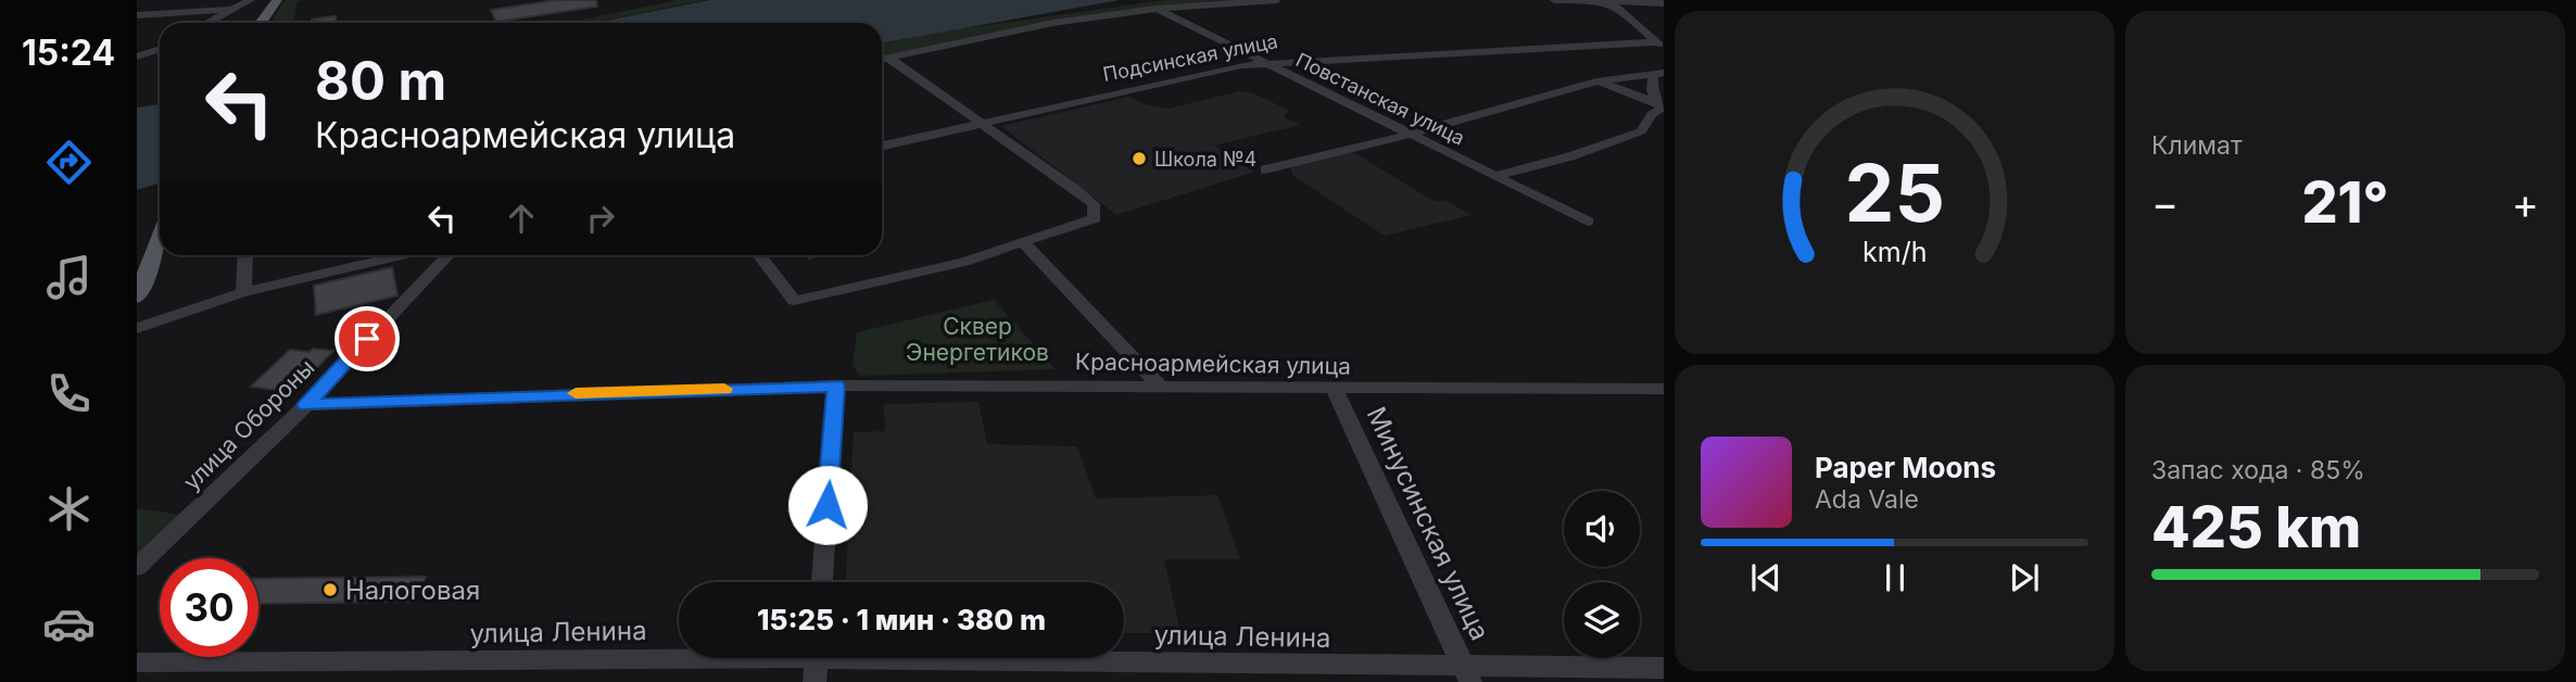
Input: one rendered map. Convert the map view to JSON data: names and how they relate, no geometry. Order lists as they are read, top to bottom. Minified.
{"streets":{"street":["Подсинская улица","Повстанская улица","Красноармейская улица","улица Обороны","Минусинская улица","улица Ленина"]},"crossings":[["Подсинская улица","Повстанская улица"],["Красноармейская улица","улица Обороны"],["Красноармейская улица","Минусинская улица"],["Минусинская улица","улица Ленина"]],"parks":["Сквер Энергетиков"],"places":["Школа №4","Налоговая"],"page":{"tabs":"15:24","tile":["Климат",["Запас хода · 85%","425 km"]],"turn":["80 m","Красноармейская улица"],"heat":["−","21°","+"],"song":["Paper Moons","Ada Vale"],"limit":"30","trip":"15:25 · 1 мин · 380 m","gauge":["25","km/h"]}}
